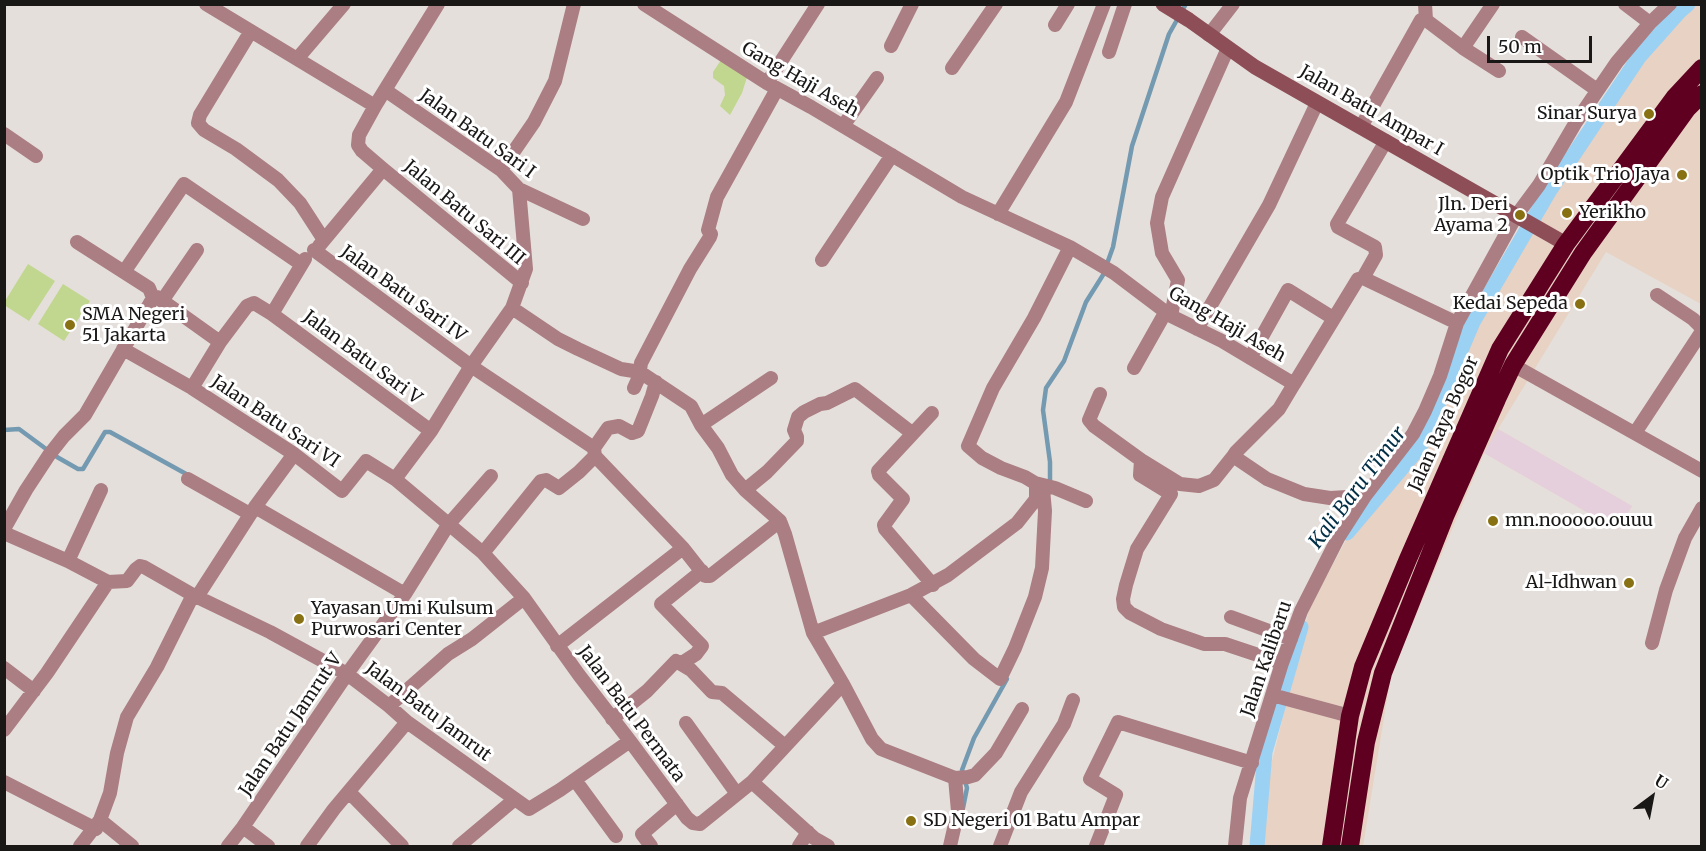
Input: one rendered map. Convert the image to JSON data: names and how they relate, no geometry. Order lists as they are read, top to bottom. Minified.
{"streets":{"highway":["Jalan Raya Bogor"],"street":["Gang Haji Aseh","Jalan Batu Ampar I","Jalan Batu Sari I","Jalan Batu Sari III","Jalan Batu Sari IV","Jalan Batu Sari V","Jalan Batu Sari VI","Jalan Kalibaru","Jalan Batu Jamrut","Jalan Batu Permata","Jalan Batu Jamrut V"]},"crossings":[["Gang Haji Aseh","Jalan Batu Ampar I"],["Jalan Batu Ampar I","Jalan Raya Bogor"],["Jalan Batu Ampar I","Jalan Kalibaru"],["Jalan Batu Sari VI","Jalan Batu Permata"],["Jalan Batu Jamrut","Jalan Batu Permata"],["Jalan Batu Jamrut","Jalan Batu Jamrut V"],["Jalan Batu Permata","Jalan Batu Jamrut V"]],"water":["Kali Baru Timur"],"places":["Sinar Surya","Optik Trio Jaya","Yerikho","Jln. Deri Ayama 2","Kedai Sepeda","SMA Negeri 51 Jakarta","mn.nooooo.ouuu","Al-Idhwan","Yayasan Umi Kulsum Purwosari Center","SD Negeri 01 Batu Ampar"],"scale_bar":"50 m","north":"top right"}
